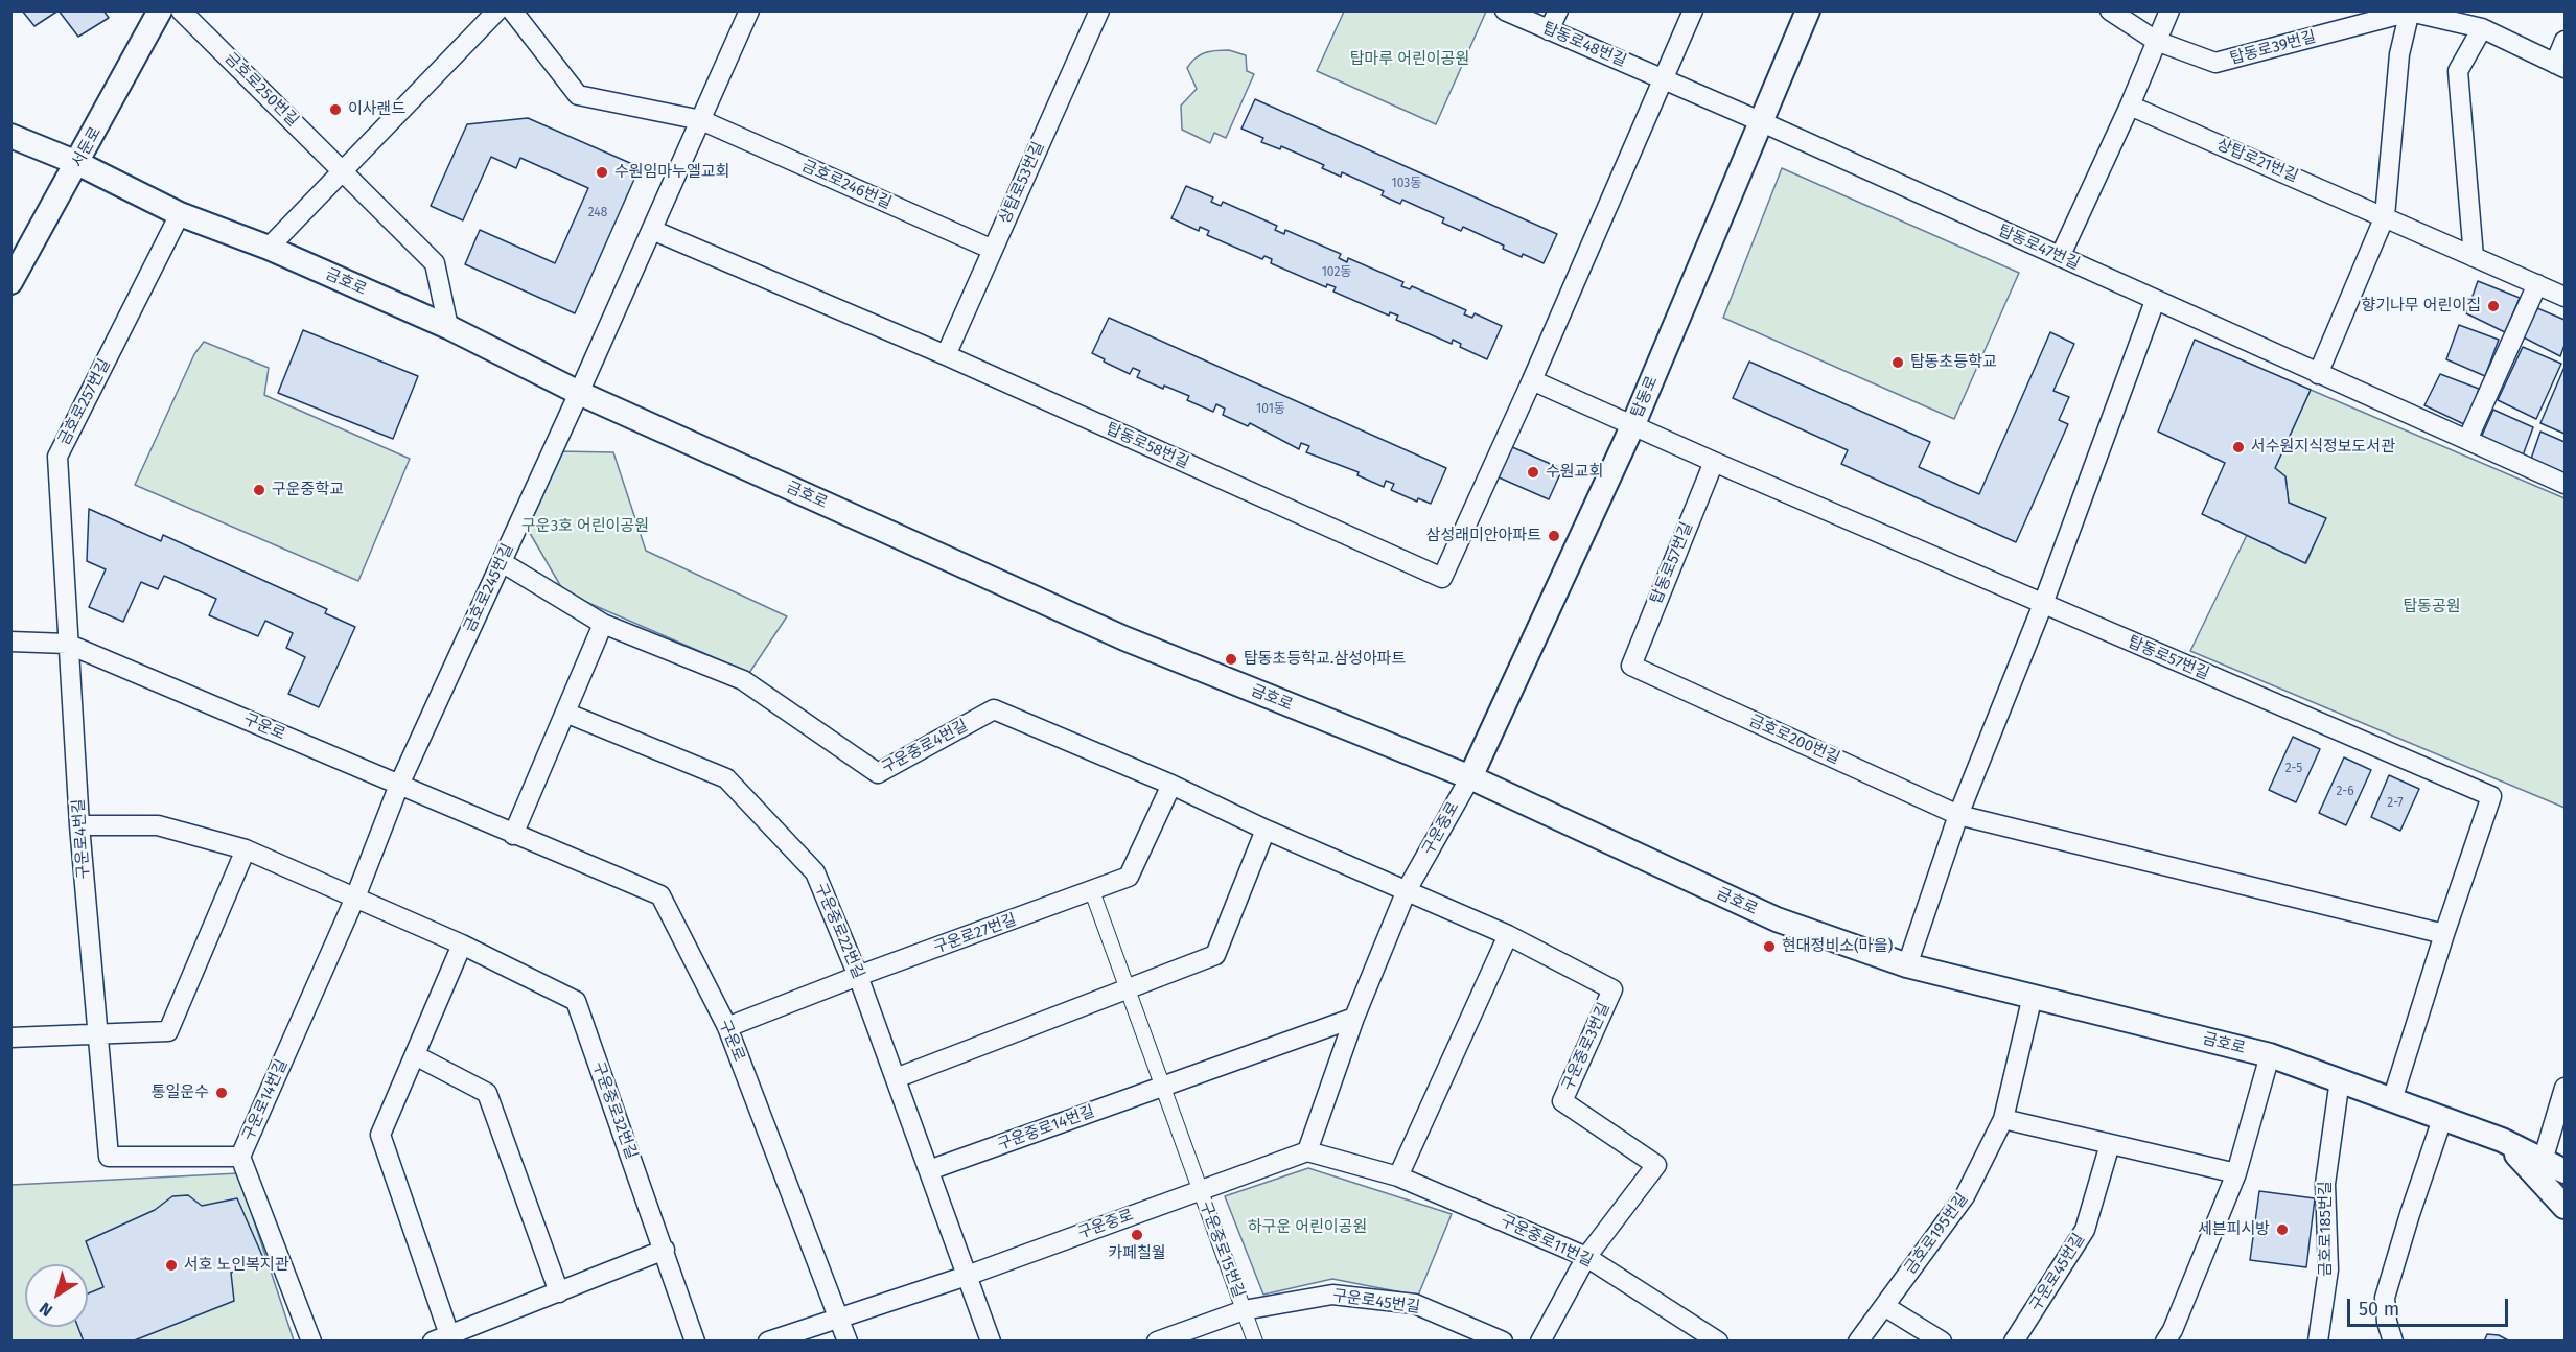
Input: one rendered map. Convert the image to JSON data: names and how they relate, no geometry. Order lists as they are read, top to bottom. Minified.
{"streets":{"street":["탑동로48번길","탑동로39번길","금호로250번길","서둔로","상탑로21번길","상탑로53번길","금호로246번길","탑동로47번길","금호로","탑동로","금호로257번길","탑동로58번길","탑동로57번길","금호로245번길","구운로","금호로200번길","구운중로4번길","구운중로","구운로4번길","구운중로22번길","구운로27번길","구운중로3번길","구운로14번길","구운중로32번길","구운중로14번길","금호로185번길","금호로195번길","구운중로11번길","구운중로15번길","구운로45번길"]},"crossings":[["탑동로48번길","탑동로47번길"],["탑동로48번길","탑동로"],["탑동로48번길","탑동로58번길"],["금호로250번길","금호로"],["서둔로","금호로"],["상탑로53번길","금호로246번길"],["상탑로53번길","탑동로58번길"],["탑동로47번길","탑동로"],["금호로","탑동로"],["금호로","금호로257번길"],["금호로","탑동로57번길"],["금호로","금호로245번길"],["금호로","구운중로"],["금호로","금호로185번길"],["금호로","금호로195번길"],["탑동로","탑동로57번길"],["탑동로","구운중로"],["금호로257번길","구운로"],["금호로257번길","구운로4번길"],["탑동로57번길","금호로200번길"],["금호로245번길","구운로"],["금호로245번길","구운중로4번길"],["금호로245번길","구운로14번길"],["구운로","구운중로"],["구운로","구운로4번길"],["구운로","구운로27번길"],["구운로","구운로14번길"],["구운중로4번길","구운중로"],["구운중로4번길","구운로27번길"],["구운중로4번길","구운중로3번길"],["구운중로","구운중로22번길"],["구운중로","구운중로3번길"],["구운중로","구운중로11번길"],["구운중로","구운중로15번길"],["구운로4번길","구운로14번길"],["구운중로22번길","구운로27번길"],["구운중로22번길","구운중로14번길"],["구운중로3번길","구운중로11번길"],["구운로14번길","구운중로32번길"],["구운중로15번길","구운로45번길"]],"parks":["탑마루 어린이공원","구운3호 어린이공원","탑동공원","하구운 어린이공원"],"places":["이사랜드","수원임마누엘교회","향기나무 어린이집","탑동초등학교","서수원지식정보도서관","수원교회","구운중학교","삼성래미안아파트","탑동초등학교.삼성아파트","현대정비소(마을)","통일운수","세븐피시방","카페칠월","서호 노인복지관"],"house_numbers":["103동","248","102동","101동","2-5","2-6","2-7"],"scale_bar":"50 m","north":"bottom left"}
